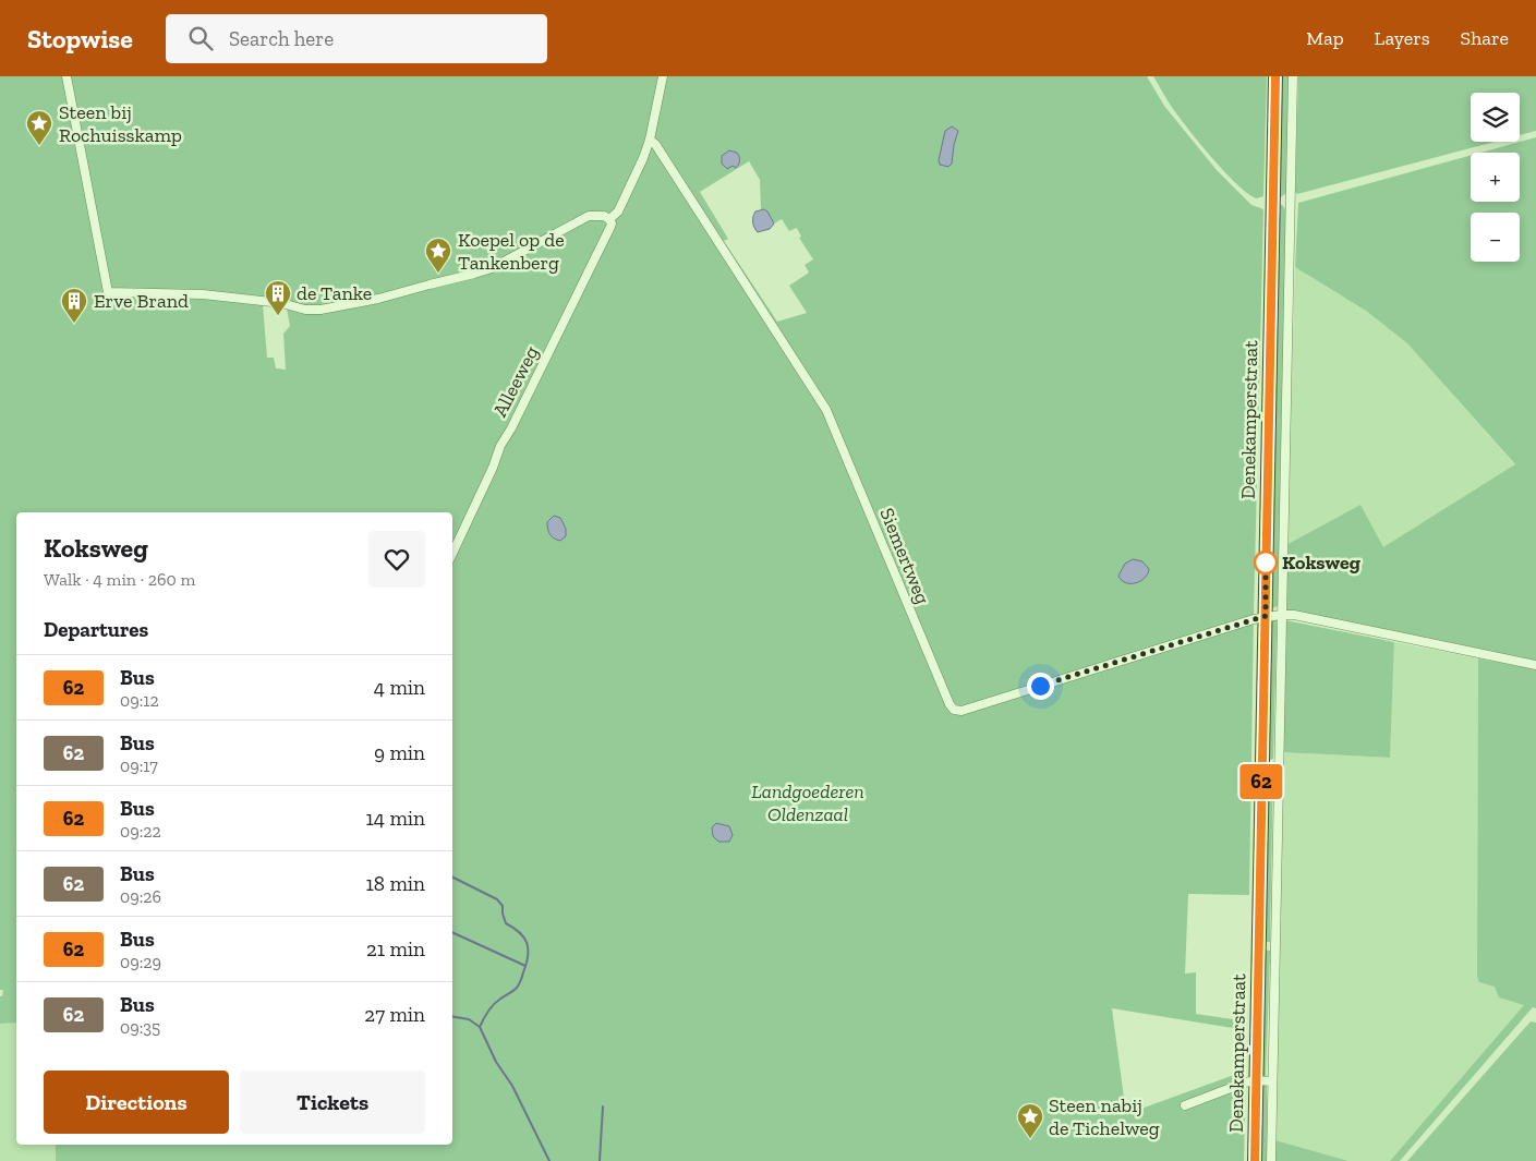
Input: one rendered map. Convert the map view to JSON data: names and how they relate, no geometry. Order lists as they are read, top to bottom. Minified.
{"streets":{"main road":["Denekamperstraat"],"street":["Alleeweg","Siemertweg"]},"crossings":[["Denekamperstraat","Siemertweg"]],"parks":["Landgoederen Oldenzaal"],"places":{"place":["Steen bij Rochuisskamp","Koepel op de Tankenberg","Steen nabij de Tichelweg"],"building":["de Tanke","Erve Brand"],"other":["Koksweg"]},"lines":["bus line 62"],"page":{"header":"Stopwise","search":"Search here","nav":["Map","Layers","Share"],"on_map":"62","map_buttons":["+","−"],"heading":[["Koksweg","Walk · 4 min · 260 m"],"Departures"],"list":[{"mark":"62","name":"Bus","note":"09:12","value":"4 min"},{"mark":"62","name":"Bus","note":"09:17","value":"9 min"},{"mark":"62","name":"Bus","note":"09:22","value":"14 min"},{"mark":"62","name":"Bus","note":"09:26","value":"18 min"},{"mark":"62","name":"Bus","note":"09:29","value":"21 min"},{"mark":"62","name":"Bus","note":"09:35","value":"27 min"}],"buttons":["Directions","Tickets"]}}
